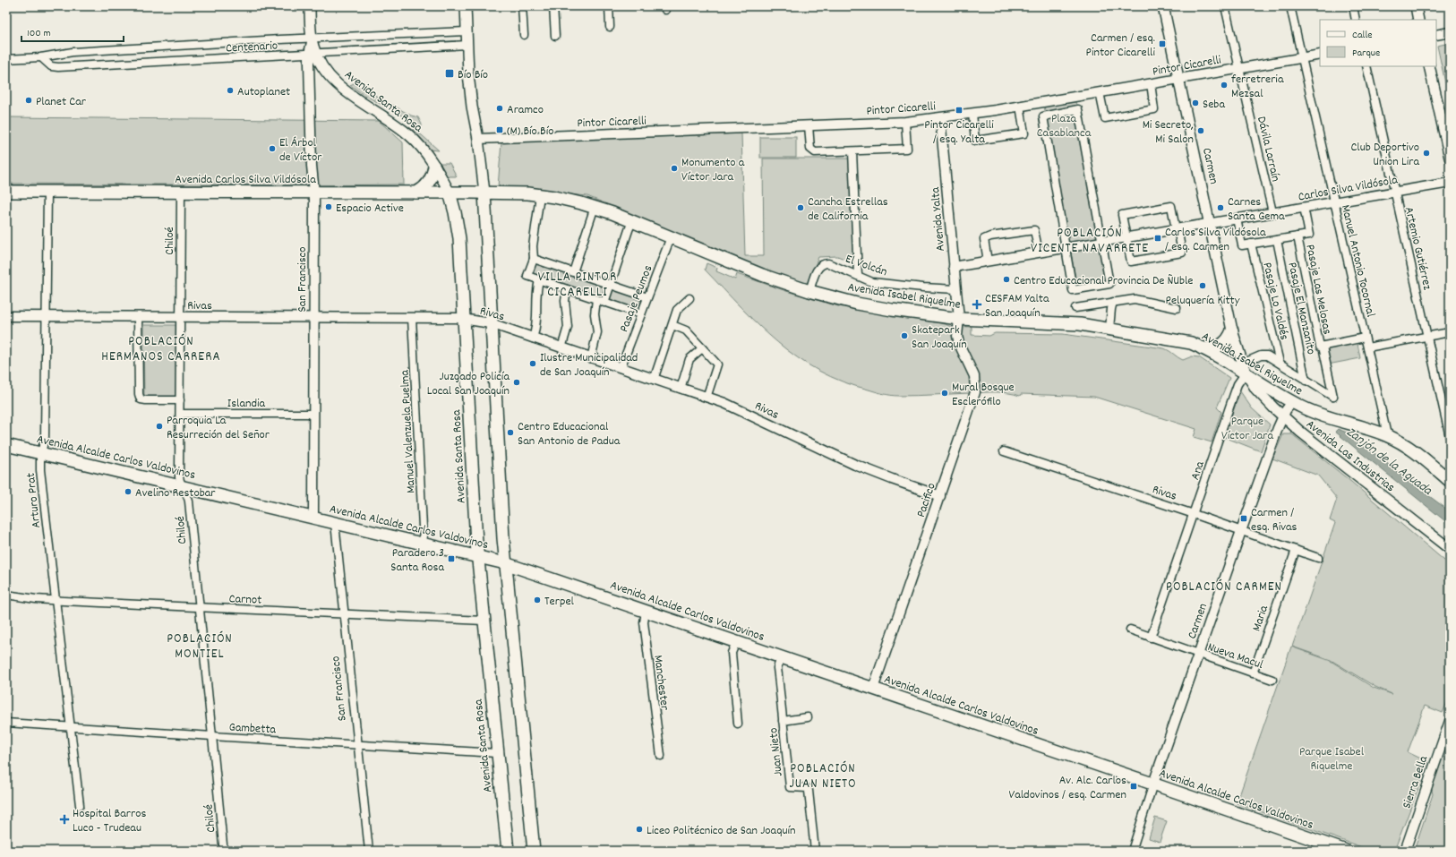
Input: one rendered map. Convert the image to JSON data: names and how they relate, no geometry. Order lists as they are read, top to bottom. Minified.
{"streets":{"main road":["Avenida Santa Rosa","Carmen","Avenida Carlos Silva Vildósola","San Francisco","Avenida Isabel Riquelme","Avenida Las Industrias","Avenida Alcalde Carlos Valdovinos"],"street":["Centenario","Pintor Cicarelli","Dávila Larraín","Carlos Silva Vildósola","Avenida Yalta","Chiloé","Artemio Gutiérrez","Manuel Antonio Tocornal","El Volcán","Pasaje Las Melosas","Pasaje Peumos","Pasaje Lo Valdés","Rivas","Pasaje El Manzanito","Islandia","Manuel Valenzuela Puelma","Ana","Pacifico","Arturo Prat","Carnot","Maria","Nueva Macul","Manchester","Gambetta","Juan Nieto","Sierra Bella"]},"crossings":[["Centenario","Avenida Santa Rosa"],["Centenario","San Francisco"],["Pintor Cicarelli","Dávila Larraín"],["Pintor Cicarelli","Carmen"],["Pintor Cicarelli","Avenida Yalta"],["Pintor Cicarelli","Manuel Antonio Tocornal"],["Avenida Santa Rosa","Avenida Carlos Silva Vildósola"],["Avenida Santa Rosa","San Francisco"],["Avenida Santa Rosa","Rivas"],["Avenida Santa Rosa","Avenida Alcalde Carlos Valdovinos"],["Avenida Santa Rosa","Carnot"],["Avenida Santa Rosa","Gambetta"],["Dávila Larraín","Carlos Silva Vildósola"],["Carmen","Carlos Silva Vildósola"],["Carmen","Avenida Isabel Riquelme"],["Carmen","Rivas"],["Carmen","Avenida Las Industrias"],["Carmen","Avenida Alcalde Carlos Valdovinos"],["Carmen","Ana"],["Carmen","Nueva Macul"],["Avenida Carlos Silva Vildósola","Chiloé"],["Avenida Carlos Silva Vildósola","San Francisco"],["Avenida Carlos Silva Vildósola","Avenida Isabel Riquelme"],["Avenida Carlos Silva Vildósola","Arturo Prat"],["Carlos Silva Vildósola","Avenida Yalta"],["Carlos Silva Vildósola","Artemio Gutiérrez"],["Carlos Silva Vildósola","Manuel Antonio Tocornal"],["Avenida Yalta","El Volcán"],["Avenida Yalta","Avenida Isabel Riquelme"],["Avenida Yalta","Pacifico"],["Chiloé","Rivas"],["Chiloé","Islandia"],["Chiloé","Avenida Alcalde Carlos Valdovinos"],["Chiloé","Carnot"],["Chiloé","Gambetta"],["Manuel Antonio Tocornal","Avenida Isabel Riquelme"],["El Volcán","Avenida Isabel Riquelme"],["San Francisco","Rivas"],["San Francisco","Islandia"],["San Francisco","Avenida Alcalde Carlos Valdovinos"],["San Francisco","Carnot"],["San Francisco","Gambetta"],["Pasaje Las Melosas","Pasaje El Manzanito"],["Avenida Isabel Riquelme","Pasaje Peumos"],["Avenida Isabel Riquelme","Avenida Las Industrias"],["Avenida Isabel Riquelme","Ana"],["Avenida Isabel Riquelme","Pacifico"],["Pasaje Peumos","Rivas"],["Rivas","Manuel Valenzuela Puelma"],["Rivas","Ana"],["Rivas","Pacifico"],["Rivas","Arturo Prat"],["Rivas","Maria"],["Manuel Valenzuela Puelma","Avenida Alcalde Carlos Valdovinos"],["Avenida Las Industrias","Ana"],["Avenida Alcalde Carlos Valdovinos","Pacifico"],["Avenida Alcalde Carlos Valdovinos","Arturo Prat"],["Avenida Alcalde Carlos Valdovinos","Manchester"],["Avenida Alcalde Carlos Valdovinos","Juan Nieto"],["Ana","Nueva Macul"],["Arturo Prat","Carnot"],["Arturo Prat","Gambetta"],["Maria","Nueva Macul"]],"districts":["POBLACIÓN VICENTE NAVARRETE","VILLA PINTOR CICARELLI","POBLACIÓN HERMANOS CARRERA","POBLACIÓN CARMEN","POBLACIÓN MONTIEL","POBLACIÓN JUAN NIETO"],"water":["Zanjón de la Aguada"],"parks":["Plaza Casablanca","Parque Víctor Jara","Parque Isabel Riquelme"],"places":{"transit":["Carmen / esq. Pintor Cicarelli","Bío Bío","Pintor Cicarelli / esq. Yalta","(M) Bío Bío","Carlos Silva Vildósola / esq. Carmen","Carmen / esq. Rivas","Paradero 3 Santa Rosa","Av. Alc. Carlos Valdovinos / esq. Carmen"],"other":["ferretreria Mezsal","Autoplanet","Planet Car","Seba","Aramco","Mi Secreto, Mi Salon","El Árbol de Víctor","Club Deportivo Union Lira","Monumento a Víctor Jara","Espacio Active","Cancha Estrellas de California","Carnes Santa Gema","Centro Educacional Provincia De ÑUble","Peluquería Kitty","Skatepark San Joaquín","Ilustre Municipalidad de San Joaquín","Juzgado Policía Local San Joaquín","Mural Bosque Esclerófilo","Parroquia La Resurreción del Señor","Centro Educacional San Antonio de Padua","Avelino Restobar","Terpel","Liceo Politécnico de San Joaquín"],"health":["CESFAM Yalta San Joaquín","Hospital Barros Luco - Trudeau"]},"legend":["Calle","Parque"],"scale_bar":"100 m"}
